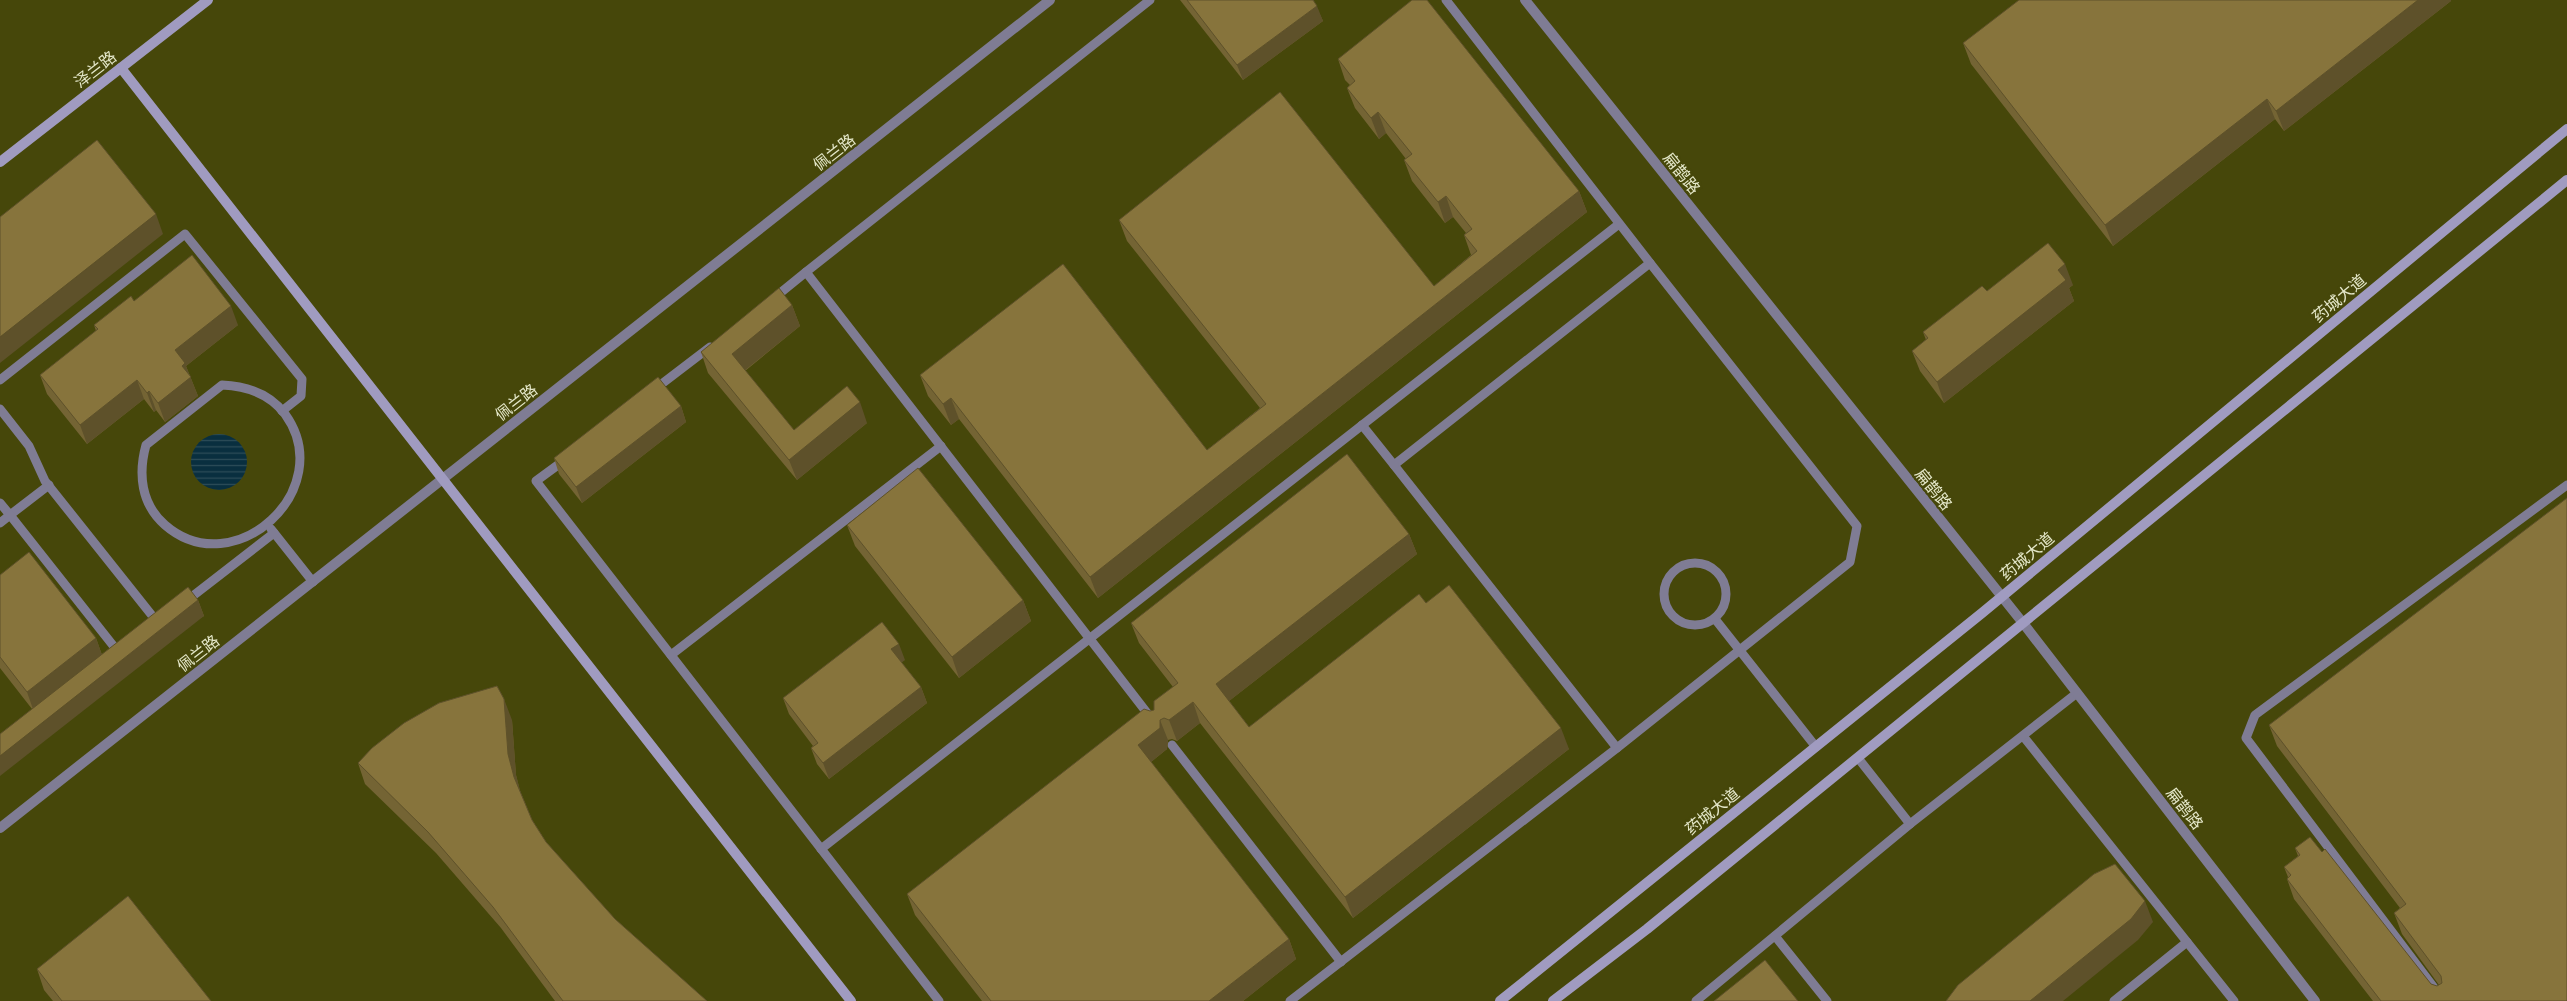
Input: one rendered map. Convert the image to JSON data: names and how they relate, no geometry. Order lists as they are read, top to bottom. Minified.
{"streets":{"main road":["泽兰路","药城大道"],"street":["佩兰路","扁鹊路"]},"crossings":[["扁鹊路","药城大道"]]}
